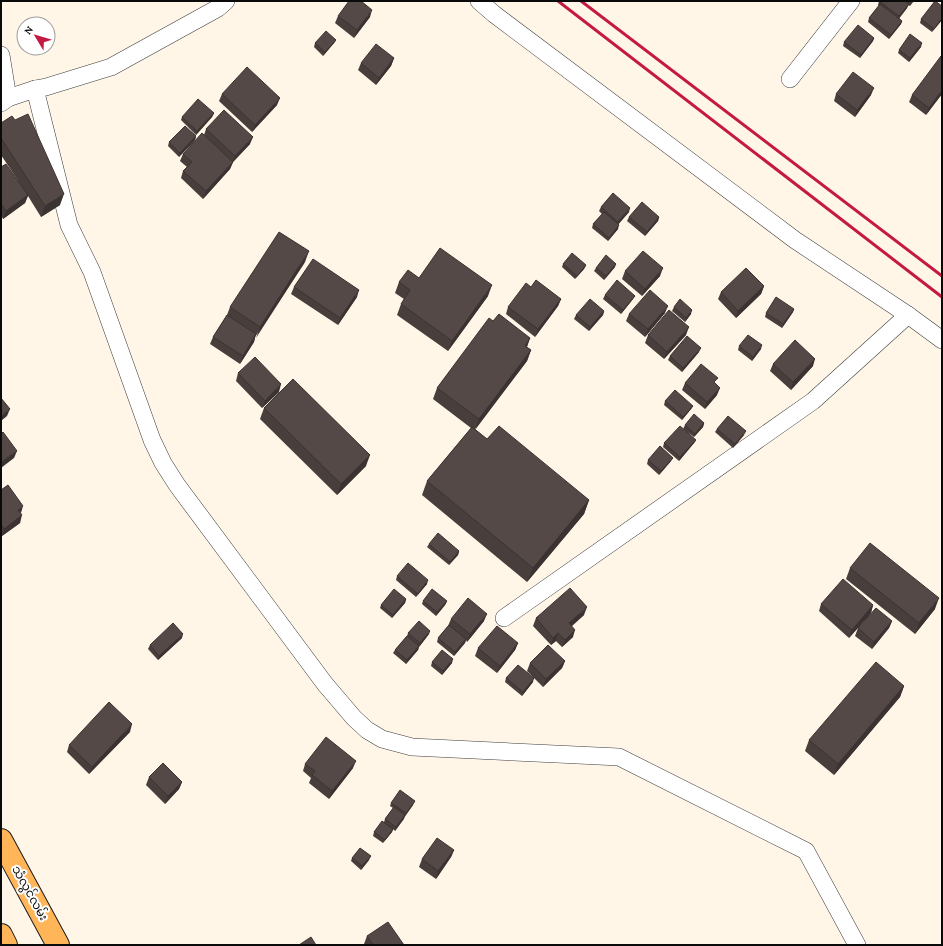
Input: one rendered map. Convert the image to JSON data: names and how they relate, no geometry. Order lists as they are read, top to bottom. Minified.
{"streets":{"main road":["သံလွင်လမ်း"]},"north":"top left"}
